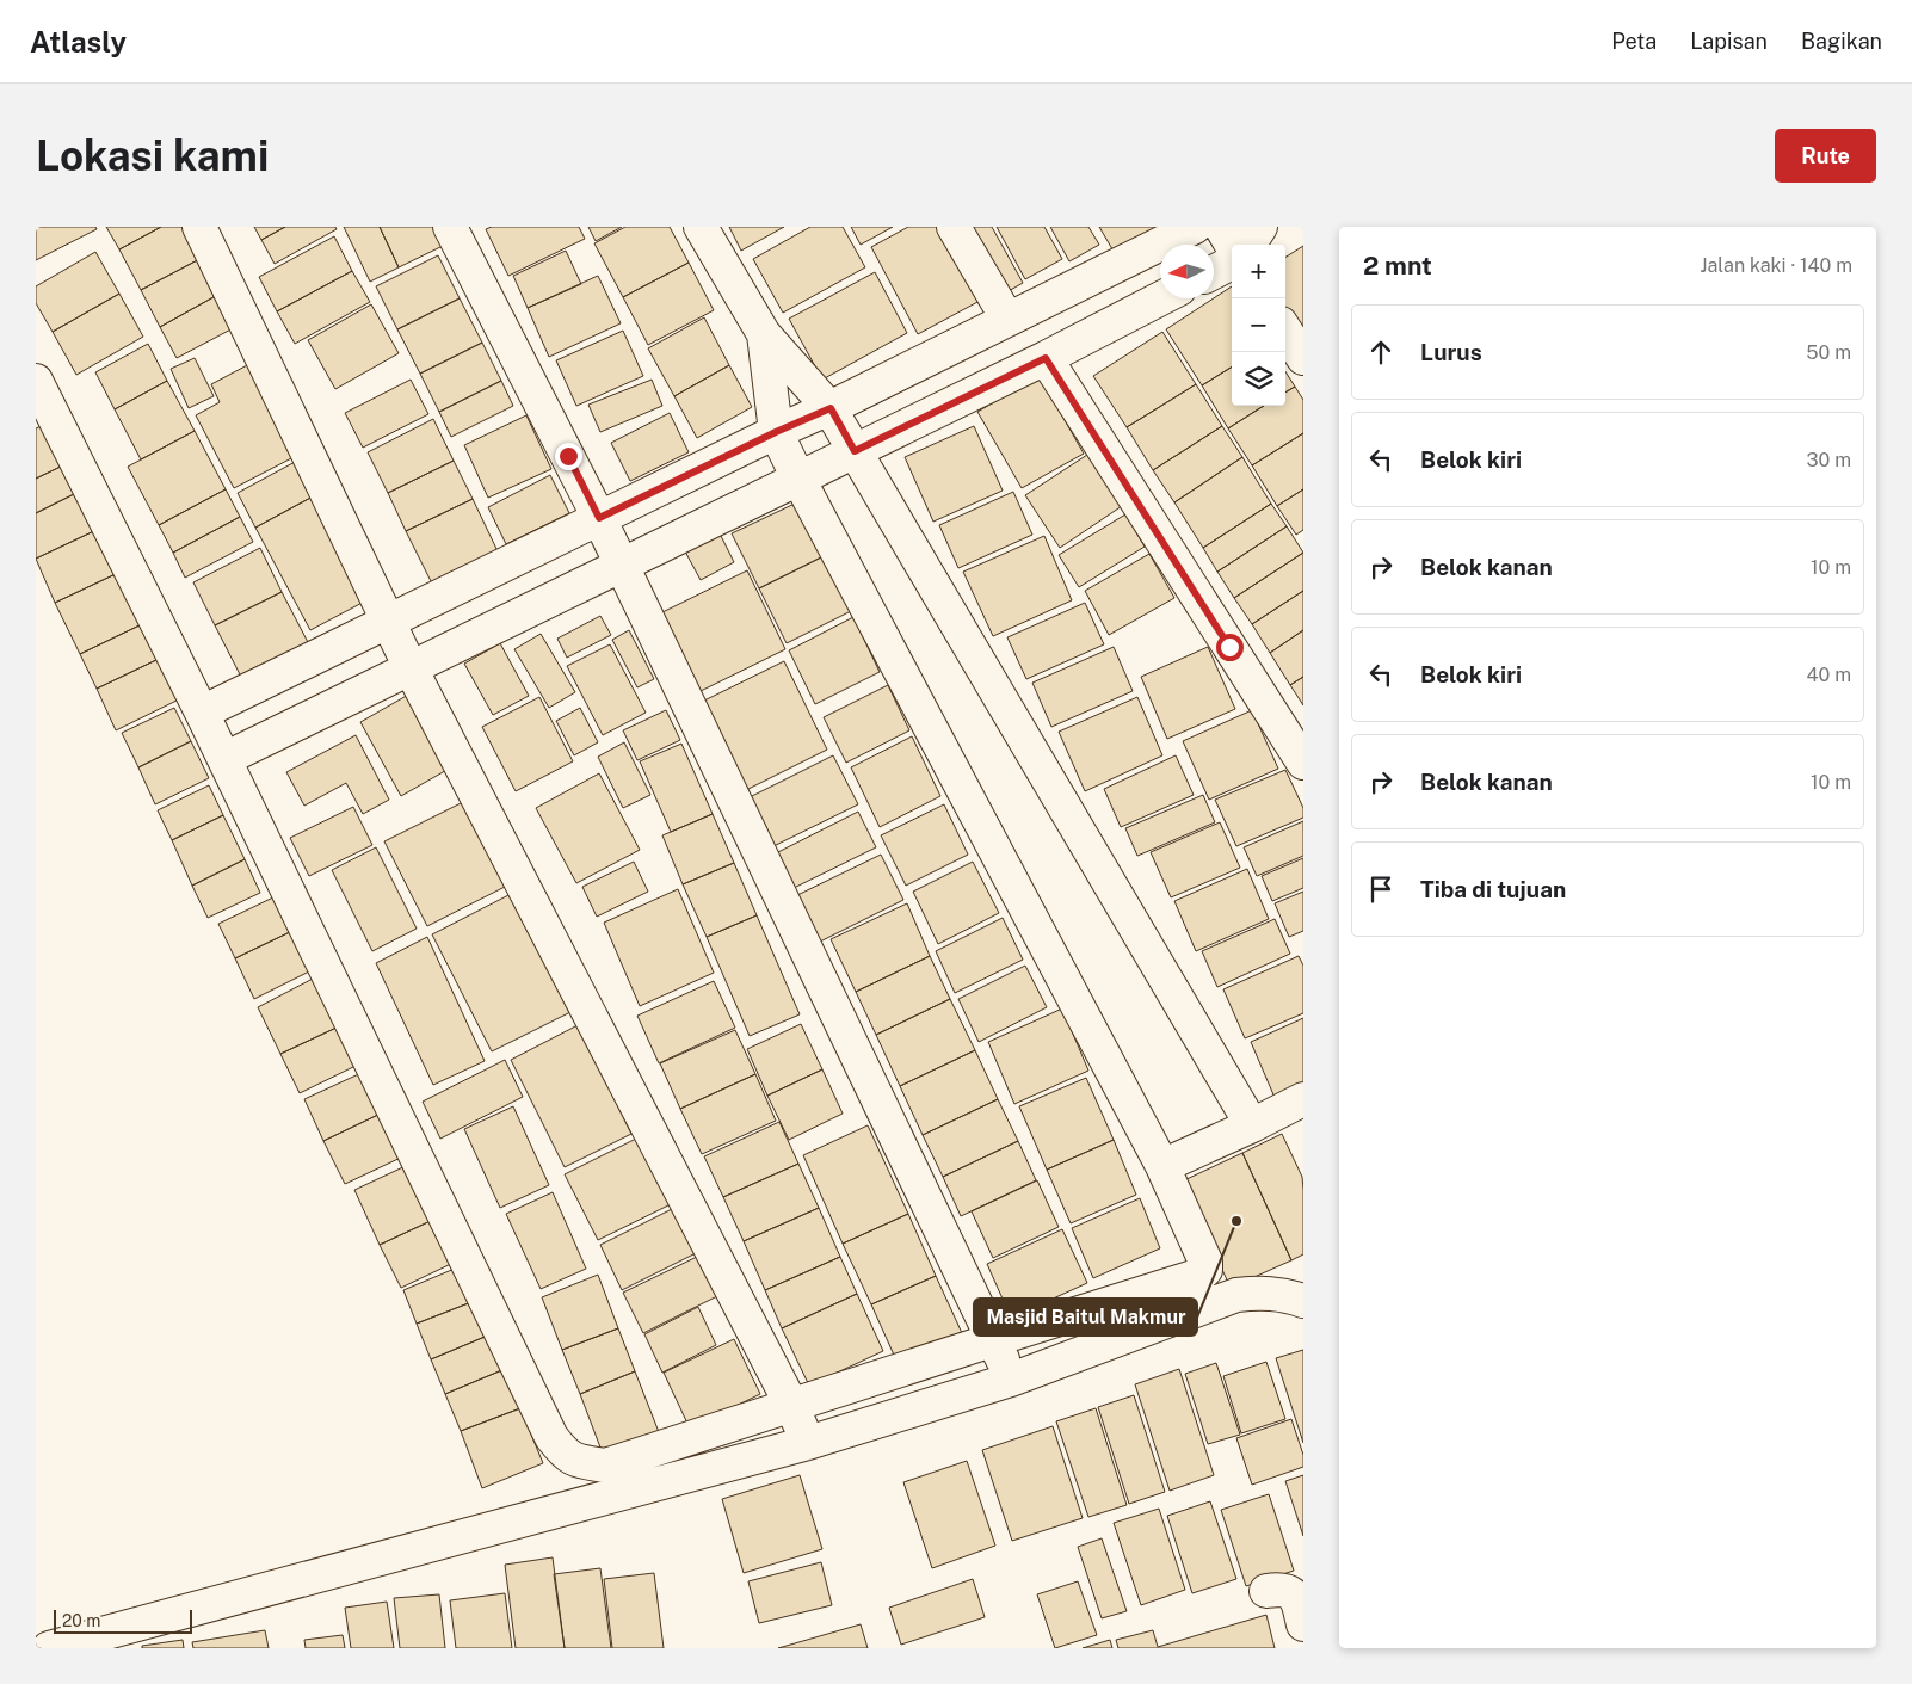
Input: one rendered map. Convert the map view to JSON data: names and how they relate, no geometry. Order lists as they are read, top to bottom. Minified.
{"places":["Masjid Baitul Makmur"],"scale_bar":"20 m","north":"left","page":{"header":"Atlasly","nav":["Peta","Lapisan","Bagikan"],"buttons":"Rute","title":"Lokasi kami","heading":["2 mnt","Jalan kaki · 140 m"],"map_buttons":["+","−"],"list":[["Lurus","50 m"],["Belok kiri","30 m"],["Belok kanan","10 m"],["Belok kiri","40 m"],["Belok kanan","10 m"],"Tiba di tujuan"],"scale":"20 m"}}
